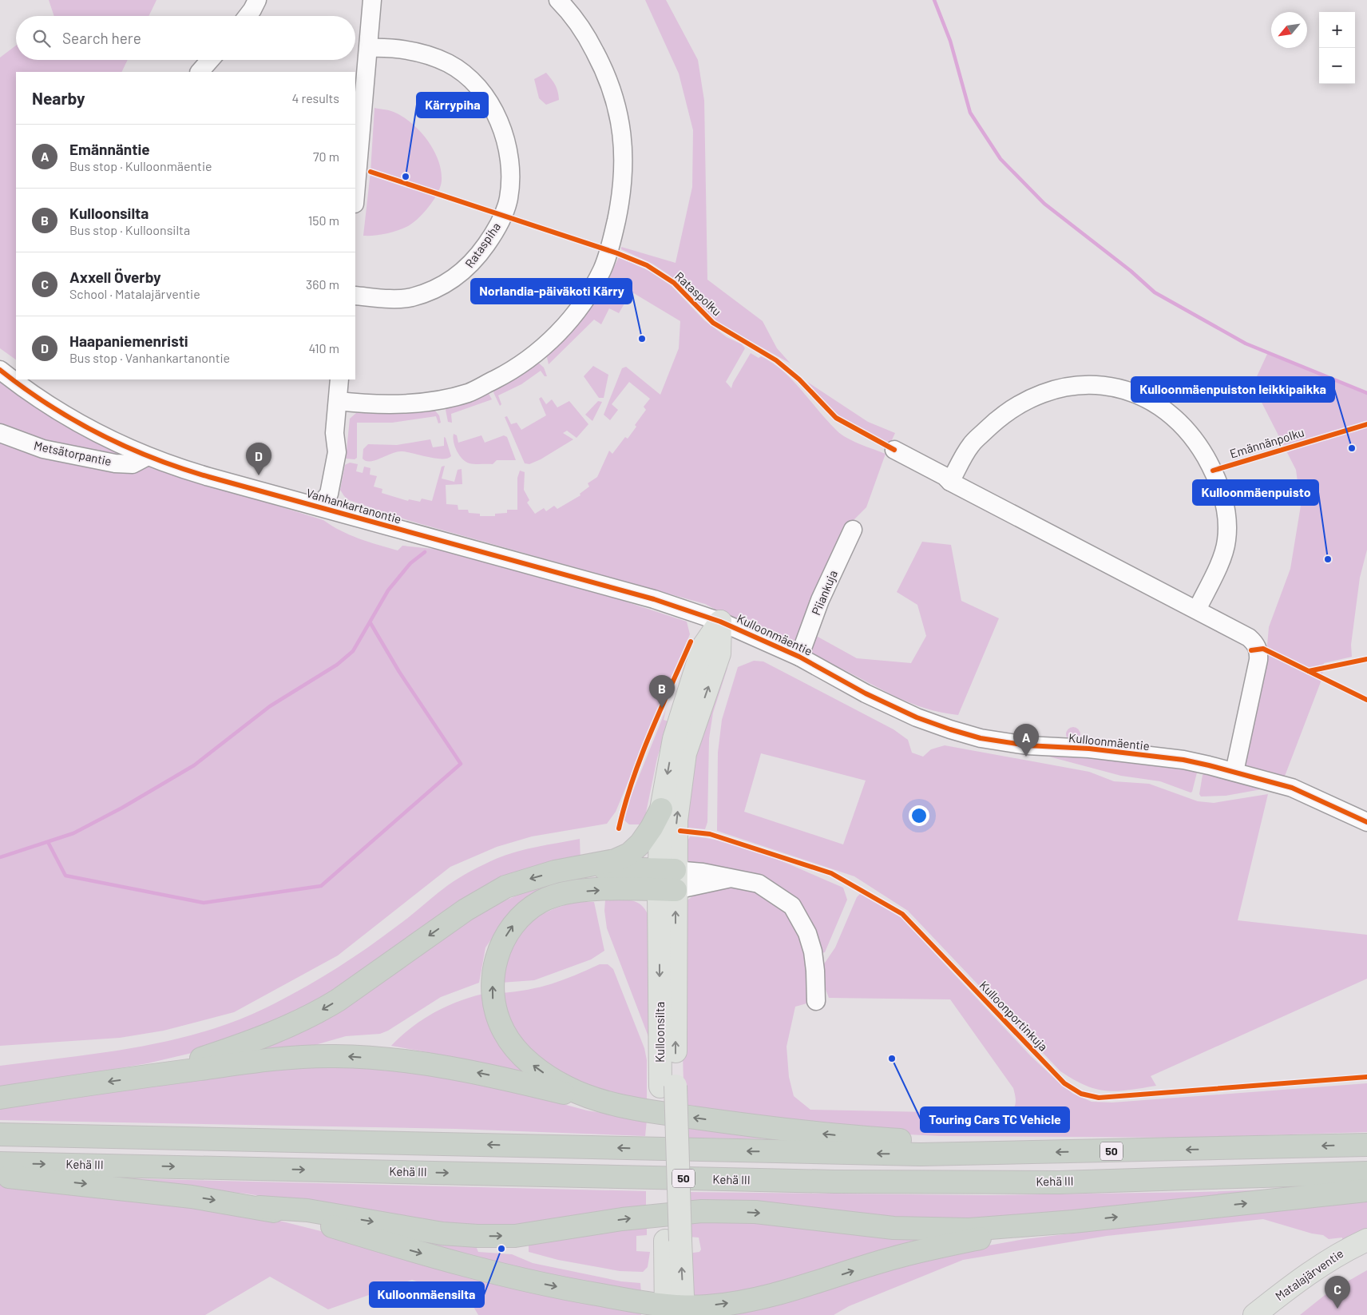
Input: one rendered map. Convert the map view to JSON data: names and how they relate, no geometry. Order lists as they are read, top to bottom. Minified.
{"streets":{"highway":["50","Kehä III"],"main road":["Kulloonsilta","Matalajärventie"],"street":["Rataspiha","Metsätorpantie","Vanhankartanontie","Piiankuja","Kulloonmäentie"],"cycle path":["Rataspolku","Emännänpolku","Kulloonportinkuja"]},"crossings":[["Metsätorpantie","Vanhankartanontie"],["Vanhankartanontie","Kulloonmäentie"],["Vanhankartanontie","Kulloonsilta"],["Piiankuja","Kulloonmäentie"],["Kulloonmäentie","Kulloonsilta"]],"places":["Kärrypiha","Norlandia-päiväkoti Kärry","Kulloonmäenpuiston leikkipaikka","Kulloonmäenpuisto","Touring Cars TC Vehicle","Kulloonmäensilta"],"north":"bottom left","page":{"map_buttons":["+","−"],"search":"Search here","heading":["Nearby","4 results"],"list":[{"mark":"A","name":"Emännäntie","note":"Bus stop · Kulloonmäentie","value":"70 m"},{"mark":"B","name":"Kulloonsilta","note":"Bus stop · Kulloonsilta","value":"150 m"},{"mark":"C","name":"Axxell Överby","note":"School · Matalajärventie","value":"360 m"},{"mark":"D","name":"Haapaniemenristi","note":"Bus stop · Vanhankartanontie","value":"410 m"}],"pins":["D","B","A","C"]}}
